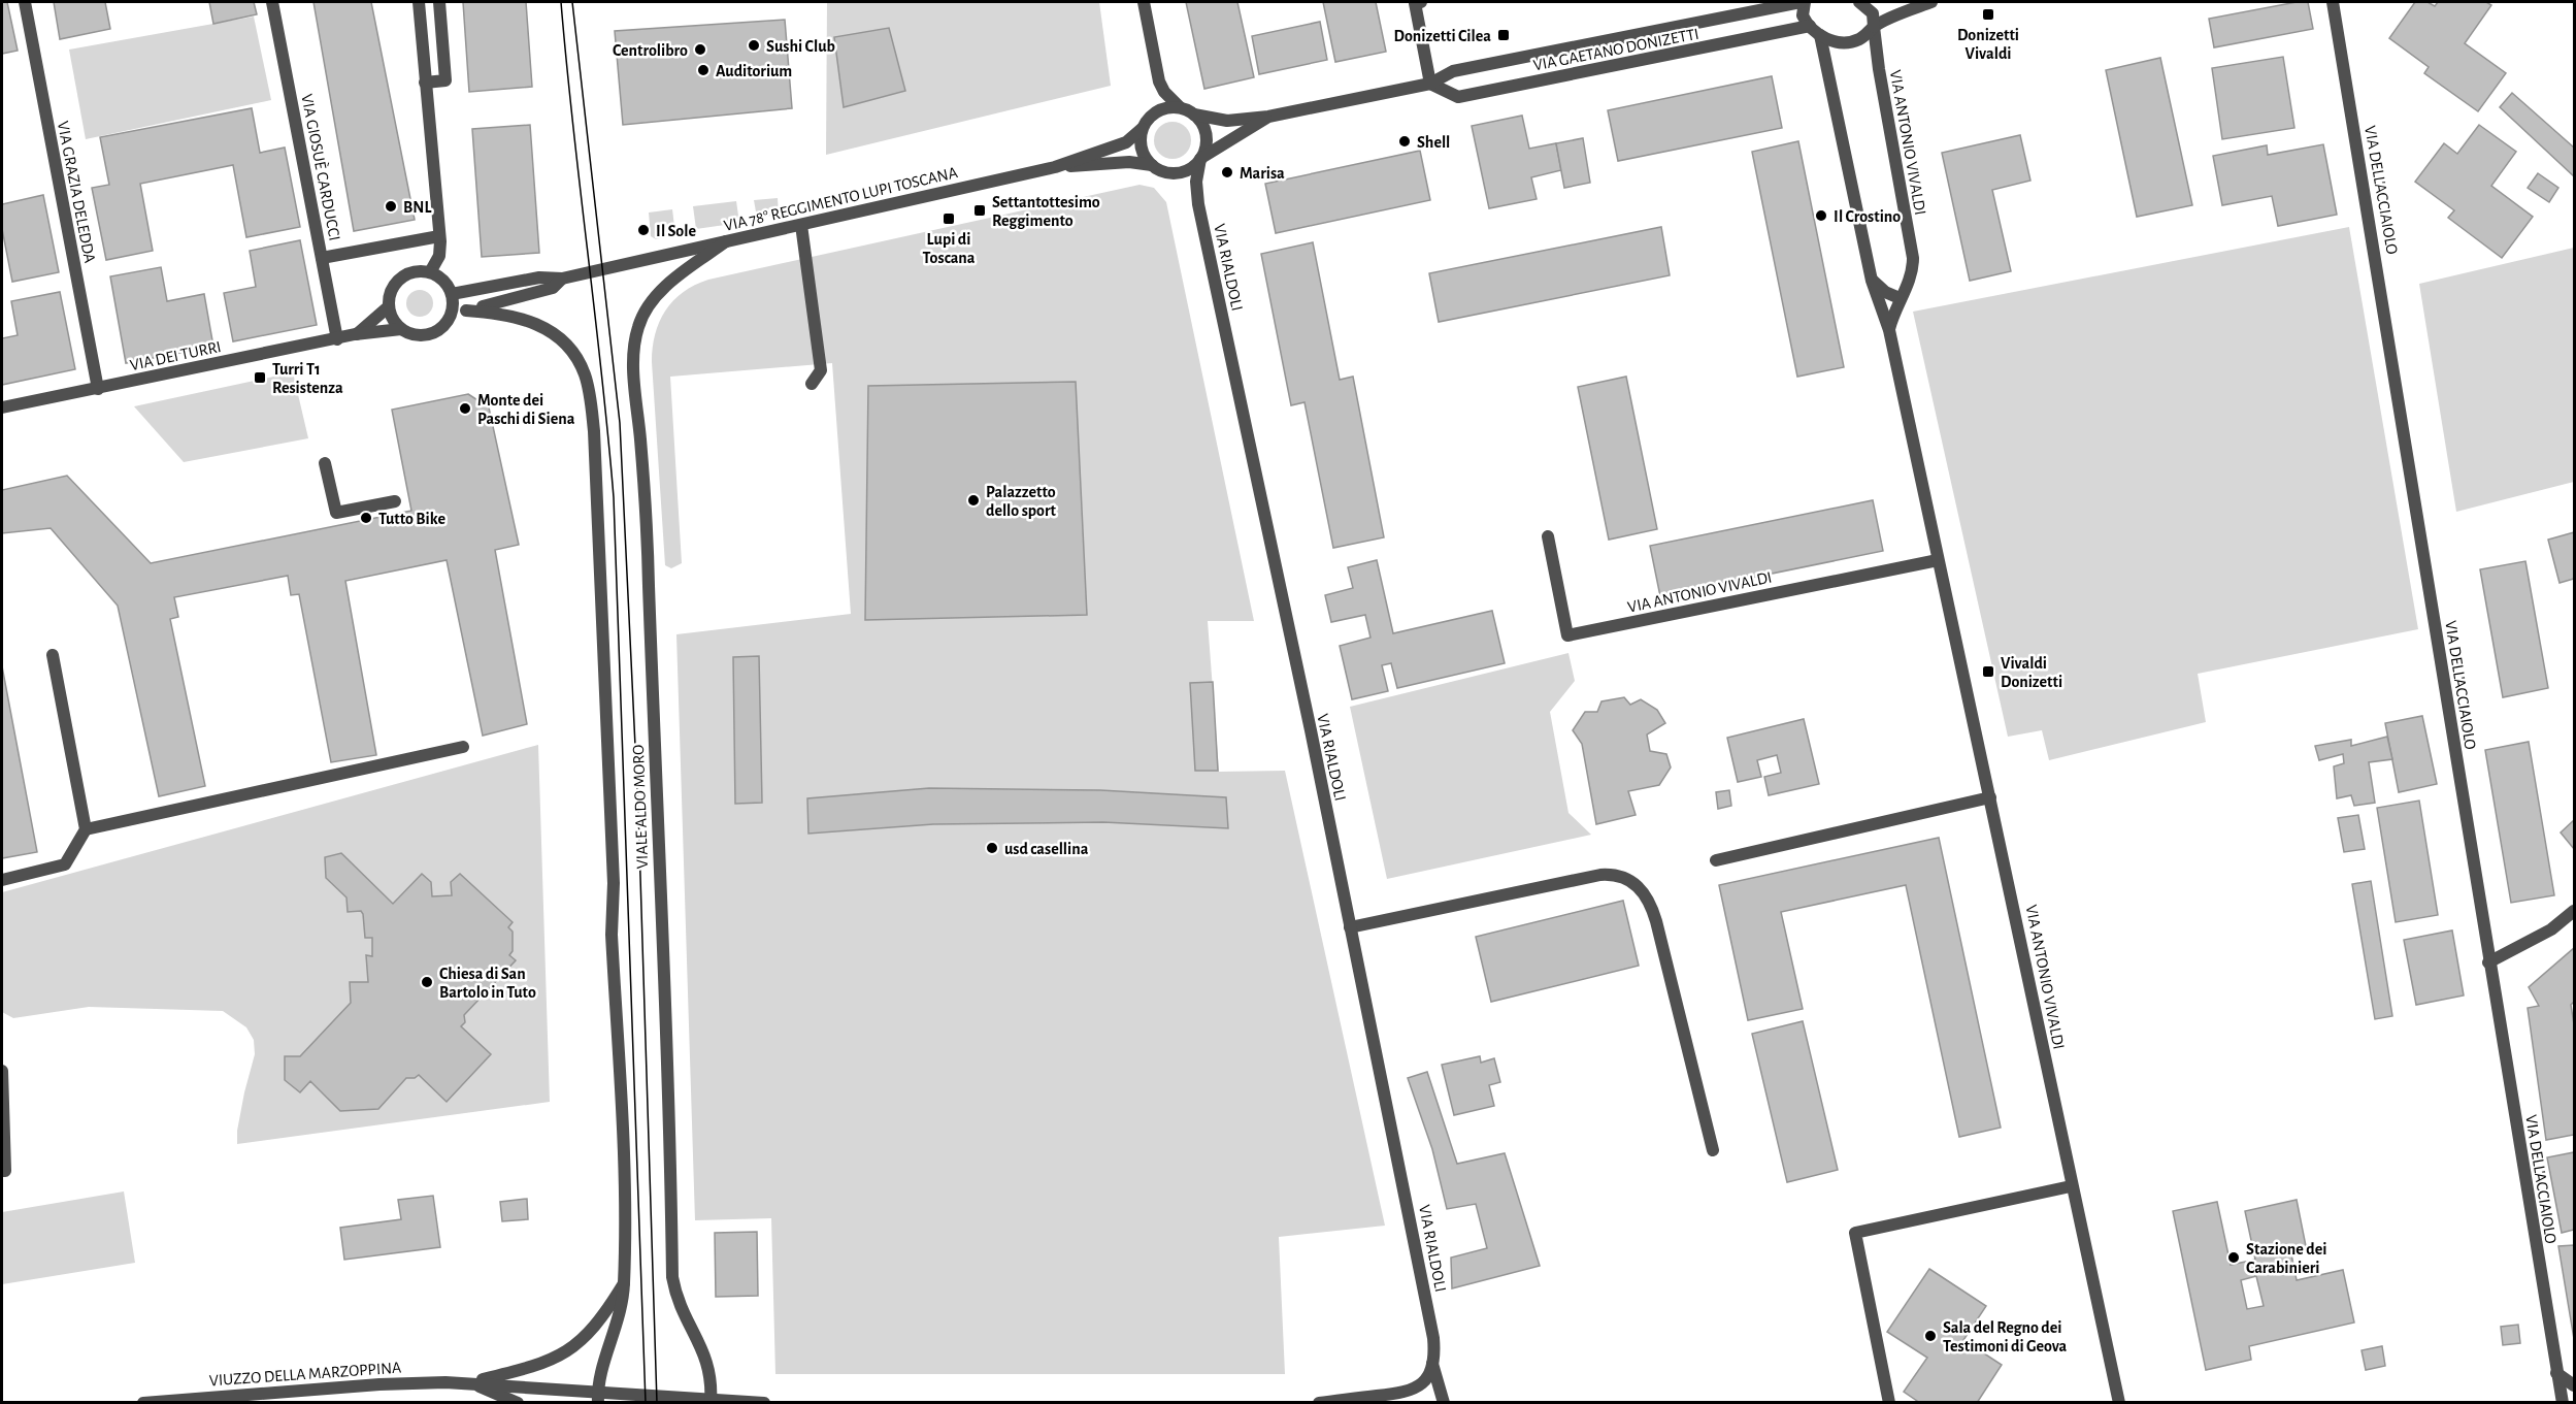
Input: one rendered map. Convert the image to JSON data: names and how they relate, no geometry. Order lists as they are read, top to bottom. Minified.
{"streets":{"street":["VIA GAETANO DONIZETTI","VIA ANTONIO VIVALDI","VIA GIOSUÈ CARDUCCI","VIA DELL'ACCIAIOLO","VIA GRAZIA DELEDDA","VIA 78° REGGIMENTO LUPI TOSCANA","VIA RIALDOLI","VIA DEI TURRI","VIALE ALDO MORO","VIUZZO DELLA MARZOPPINA"]},"crossings":[["VIA GAETANO DONIZETTI","VIA 78° REGGIMENTO LUPI TOSCANA"],["VIA GAETANO DONIZETTI","VIA RIALDOLI"],["VIA GIOSUÈ CARDUCCI","VIA DEI TURRI"],["VIA GRAZIA DELEDDA","VIA DEI TURRI"],["VIA 78° REGGIMENTO LUPI TOSCANA","VIA RIALDOLI"],["VIA 78° REGGIMENTO LUPI TOSCANA","VIA DEI TURRI"],["VIA 78° REGGIMENTO LUPI TOSCANA","VIALE ALDO MORO"],["VIALE ALDO MORO","VIUZZO DELLA MARZOPPINA"]],"places":{"transit":["Donizetti Vivaldi","Donizetti Cilea","Settantottesimo Reggimento","Lupi di Toscana","Turri T1 Resistenza","Vivaldi Donizetti"],"other":["Sushi Club","Centrolibro","Auditorium","Shell","Marisa","BNL","Il Crostino","Il Sole","Monte dei Paschi di Siena","Palazzetto dello sport","Tutto Bike","usd casellina","Chiesa di San Bartolo in Tuto","Stazione dei Carabinieri","Sala del Regno dei Testimoni di Geova"]}}
